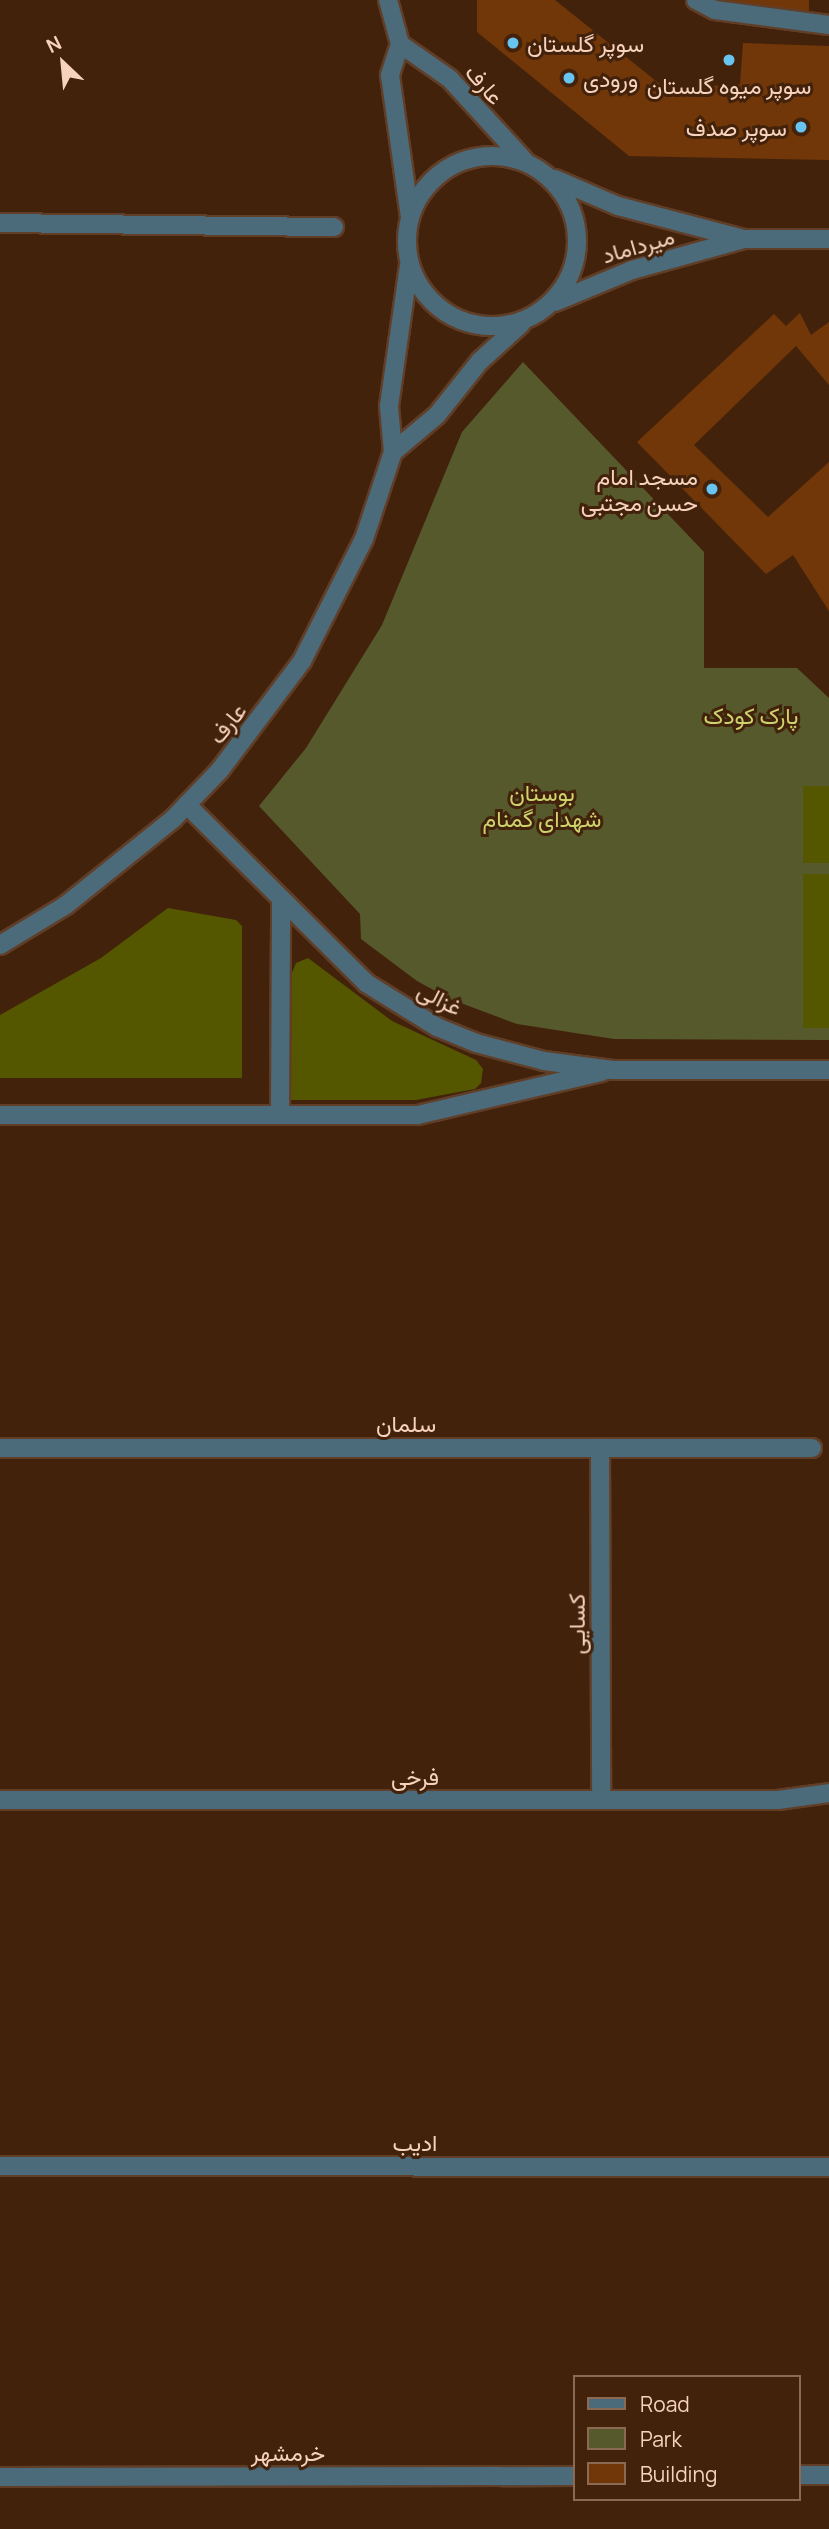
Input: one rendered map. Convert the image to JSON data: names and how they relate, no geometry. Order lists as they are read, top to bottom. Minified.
{"streets":{"street":["عارف","میرداماد","غزالی","سلمان","کسایی","فرخی","ادیب","خرمشهر"]},"crossings":[["عارف","میرداماد"],["عارف","غزالی"],["سلمان","کسایی"],["کسایی","فرخی"]],"parks":["پارک کودک","بوستان شهدای گمنام"],"places":["سوپر گلستان","سوپر میوه گلستان","ورودی","سوپر صدف","مسجد امام حسن مجتبی"],"legend":["Road","Park","Building"],"north":"top left"}
